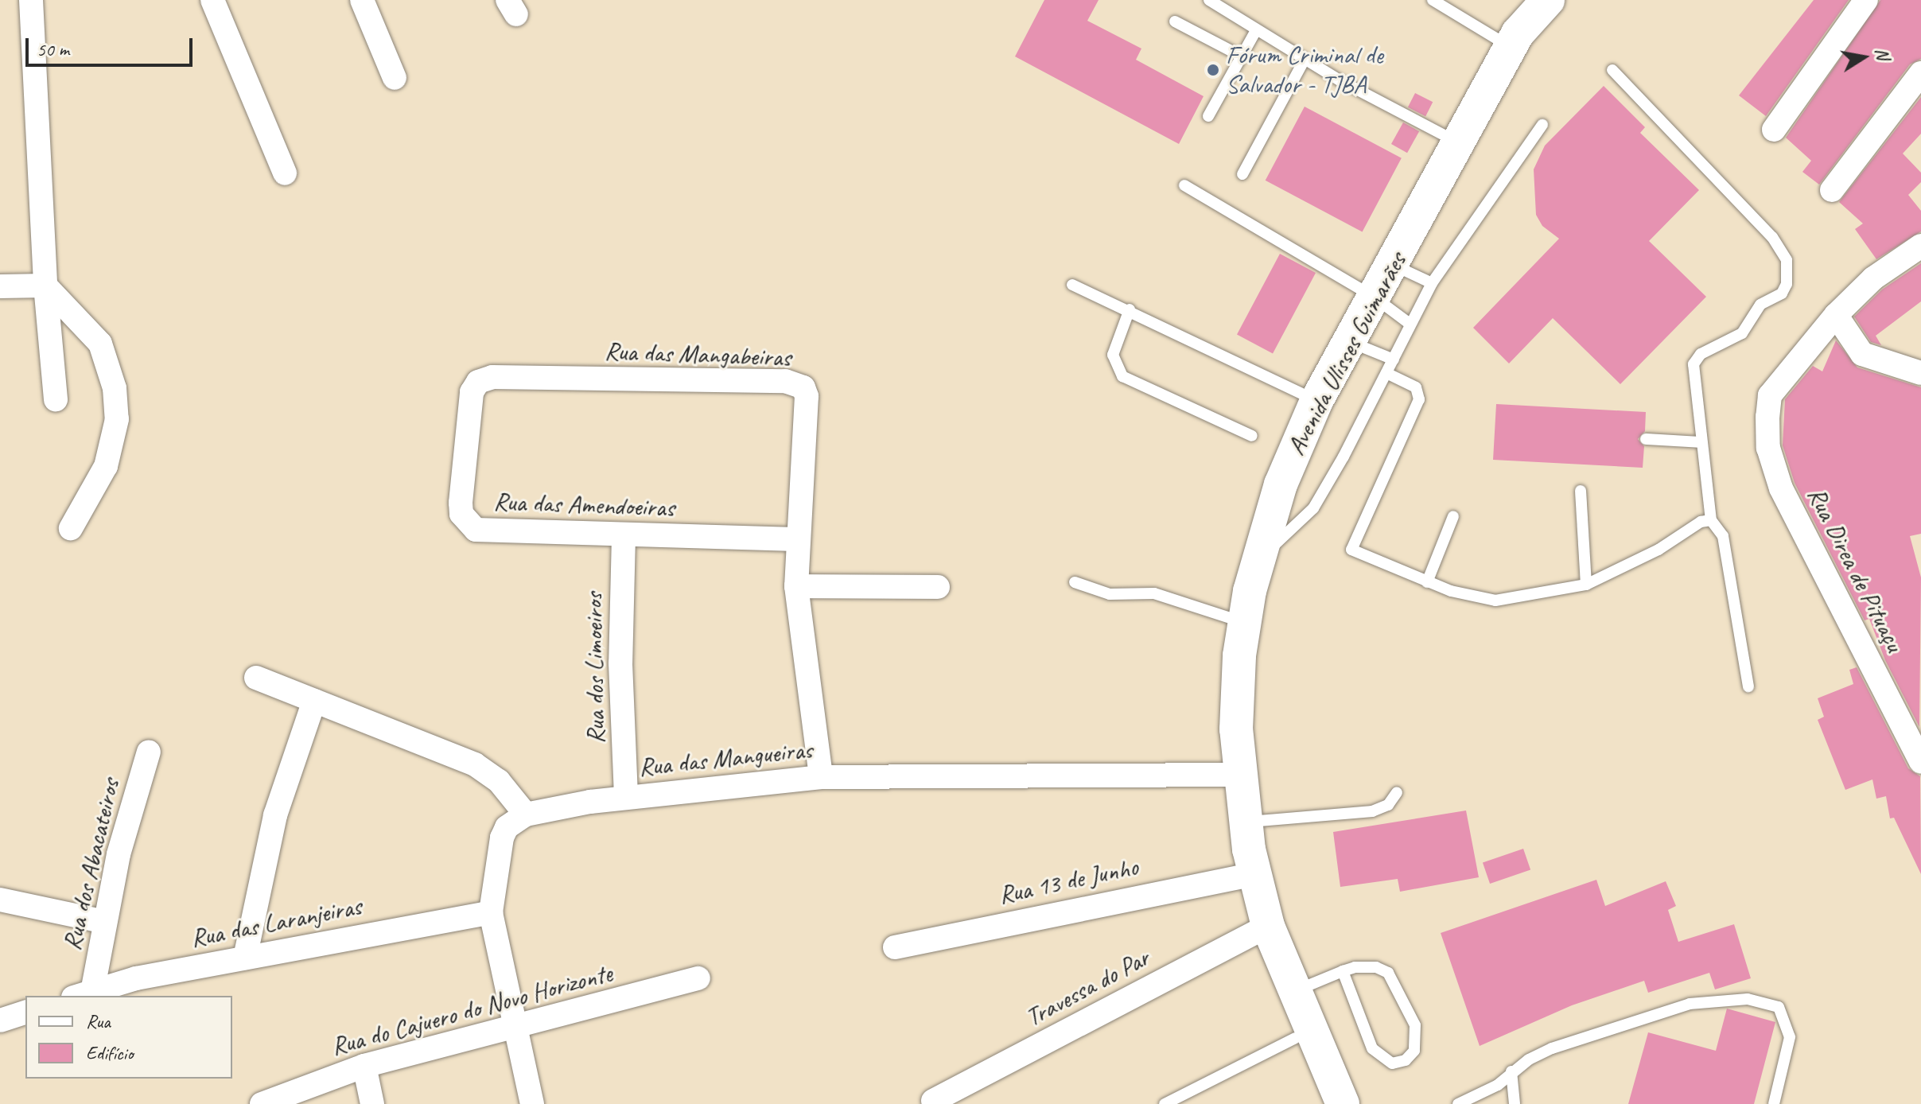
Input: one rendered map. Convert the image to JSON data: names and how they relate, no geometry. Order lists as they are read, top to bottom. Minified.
{"streets":{"main road":["Avenida Ulisses Guimarães"],"street":["Rua das Mangabeiras","Rua das Amendoeiras","Rua Direa de Pituaçu","Rua dos Limoeiros","Rua das Mangueiras","Rua dos Abacateiros","Rua 13 de Junho","Rua das Laranjeiras","Travessa do Par","Rua do Cajuero do Novo Horizonte"]},"crossings":[["Avenida Ulisses Guimarães","Rua das Mangueiras"],["Avenida Ulisses Guimarães","Rua 13 de Junho"],["Avenida Ulisses Guimarães","Travessa do Par"],["Rua das Mangabeiras","Rua das Amendoeiras"],["Rua das Mangabeiras","Rua das Mangueiras"],["Rua das Amendoeiras","Rua dos Limoeiros"],["Rua dos Limoeiros","Rua das Mangueiras"],["Rua dos Abacateiros","Rua das Laranjeiras"]],"places":["Fórum Criminal de Salvador - TJBA"],"legend":["Rua","Edifício"],"scale_bar":"50 m","north":"right"}
